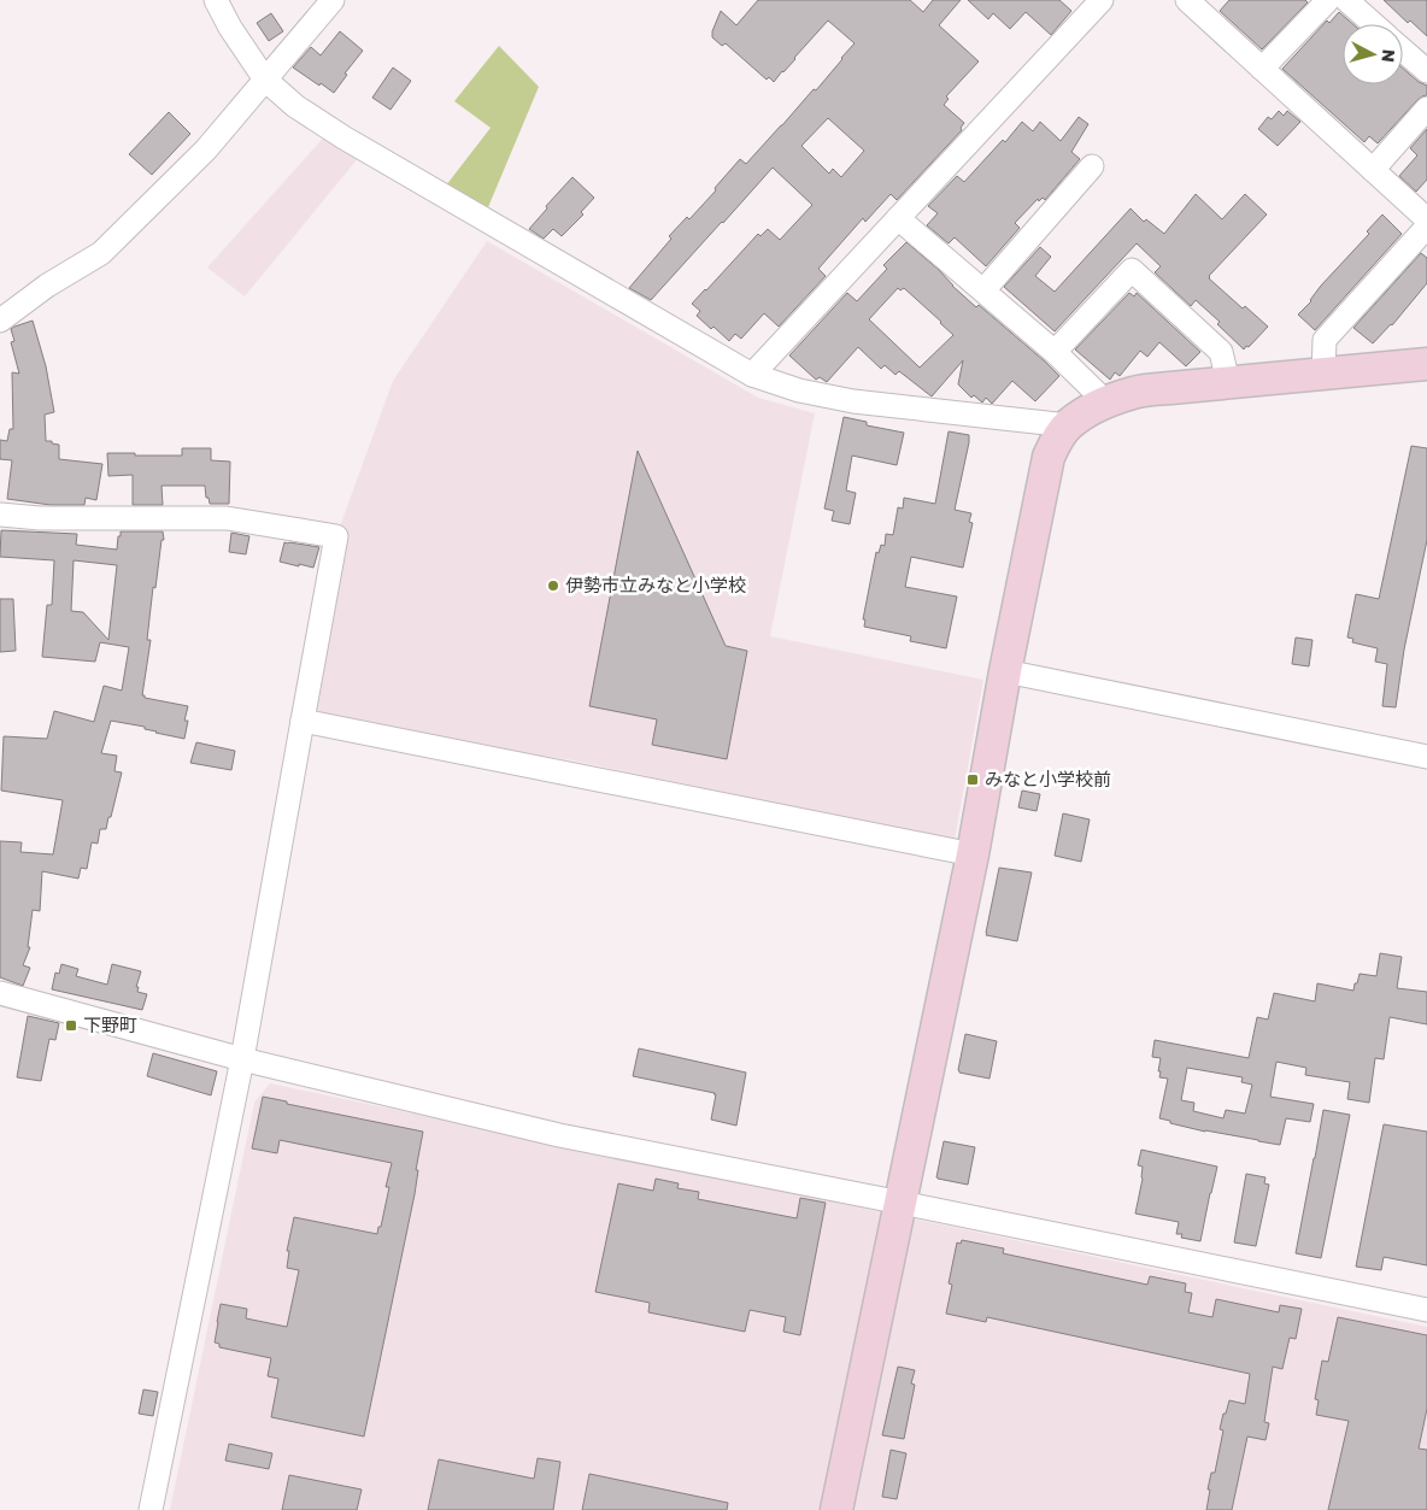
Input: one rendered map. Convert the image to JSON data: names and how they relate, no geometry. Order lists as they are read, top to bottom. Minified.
{"places":{"other":["伊勢市立みなと小学校"],"transit":["みなと小学校前","下野町"]},"north":"right"}
